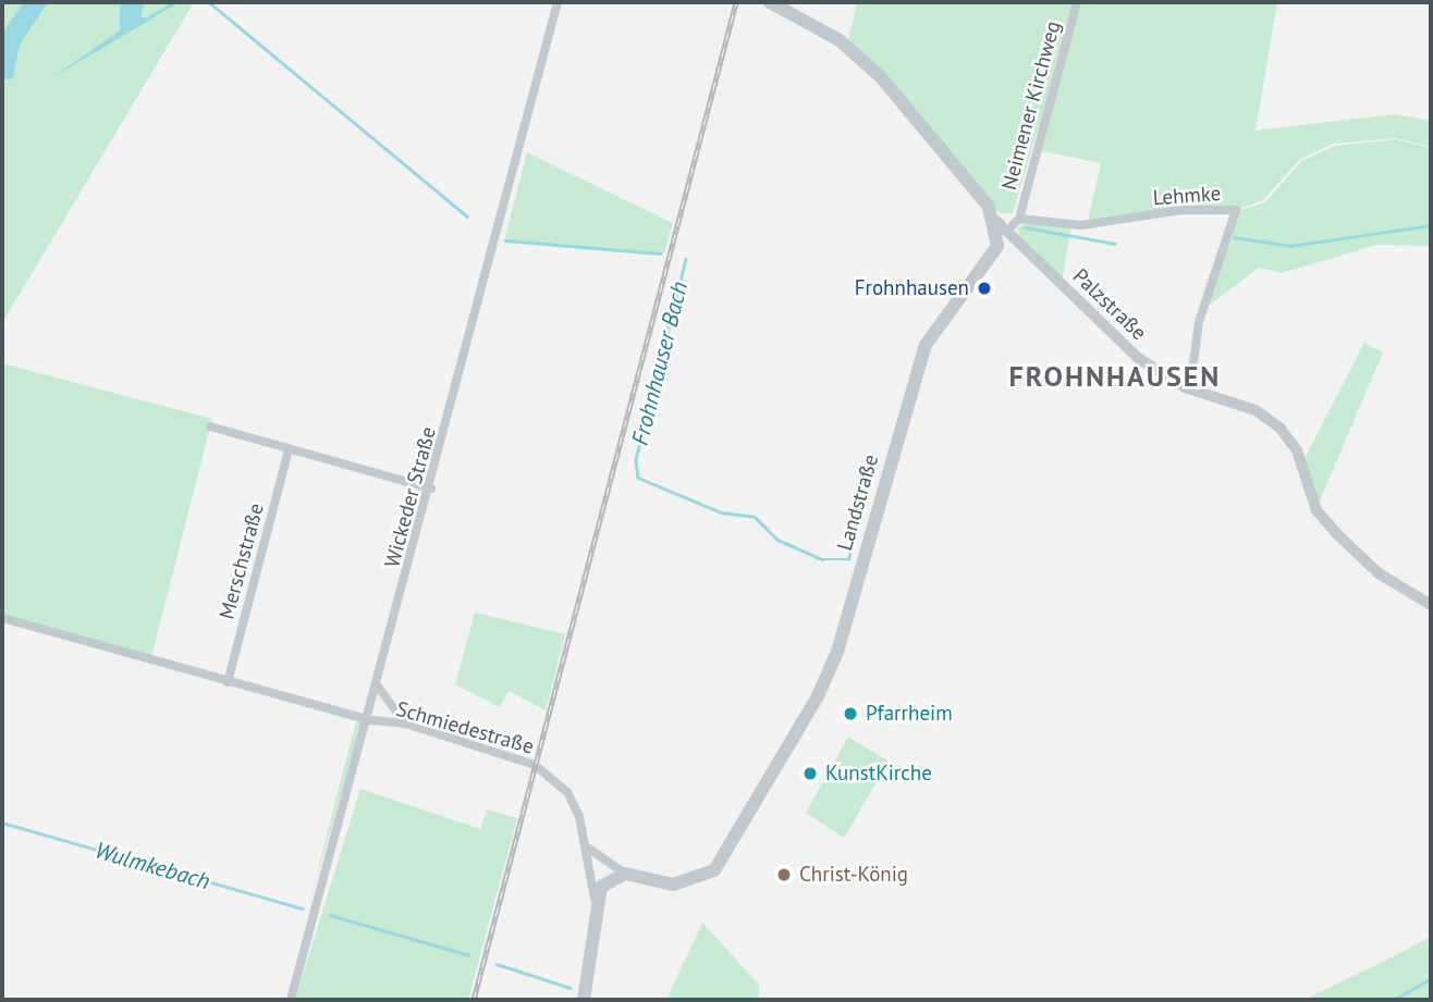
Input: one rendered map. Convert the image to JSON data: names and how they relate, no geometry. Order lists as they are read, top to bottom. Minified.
{"streets":{"main road":["Landstraße"],"street":["Neimener Kirchweg","Lehmke","Palzstraße","Wickeder Straße","Merschstraße","Schmiedestraße"]},"crossings":[["Neimener Kirchweg","Lehmke"],["Lehmke","Palzstraße"],["Wickeder Straße","Schmiedestraße"]],"districts":["FROHNHAUSEN"],"water":["Frohnhauser Bach","Wulmkebach"],"places":["Frohnhausen","Pfarrheim","KunstKirche","Christ-König"]}
